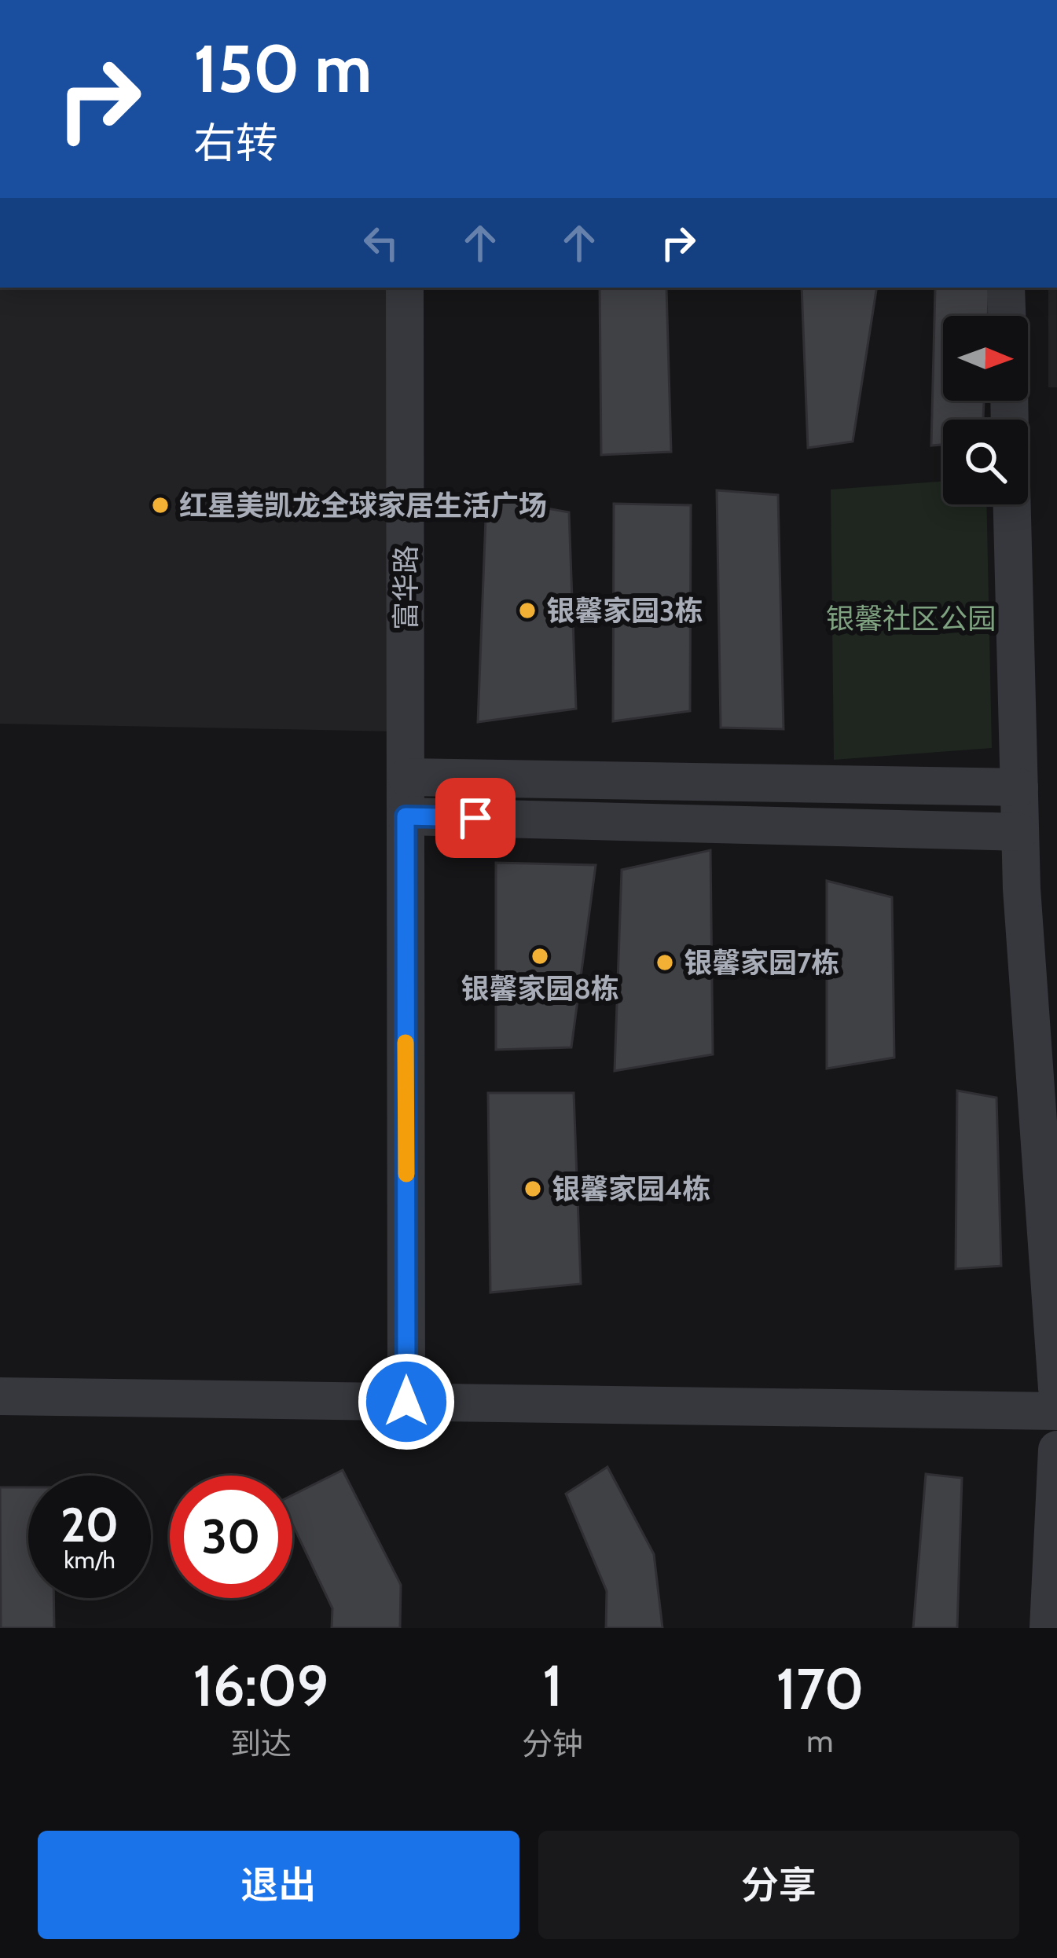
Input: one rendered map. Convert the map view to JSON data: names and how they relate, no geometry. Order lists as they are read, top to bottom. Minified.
{"streets":{"street":["富华路"]},"parks":["银馨社区公园"],"places":["红星美凯龙全球家居生活广场","银馨家园3栋","银馨家园8栋","银馨家园7栋","银馨家园4栋"],"north":"right","page":{"turn":["150 m","右转"],"speed":"20 km/h","limit":"30","eta":["16:09","到达","1","分钟","170","m"],"buttons":["退出","分享"]}}
